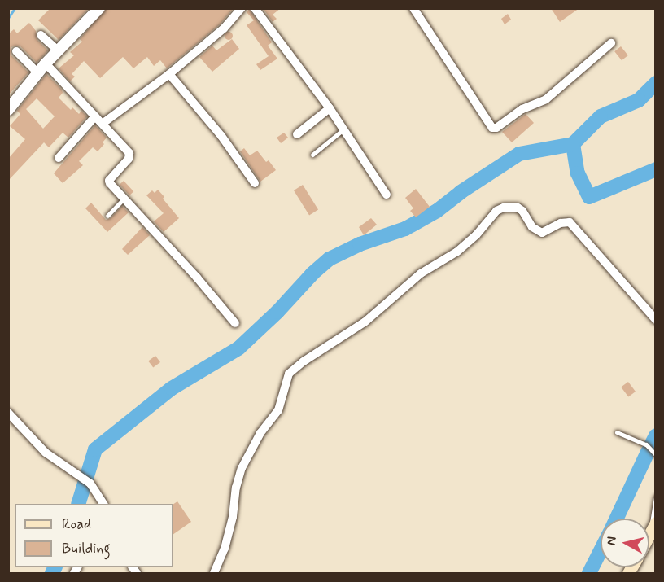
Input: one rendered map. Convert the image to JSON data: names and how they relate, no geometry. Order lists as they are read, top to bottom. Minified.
{"legend":["Road","Building"],"north":"left"}
